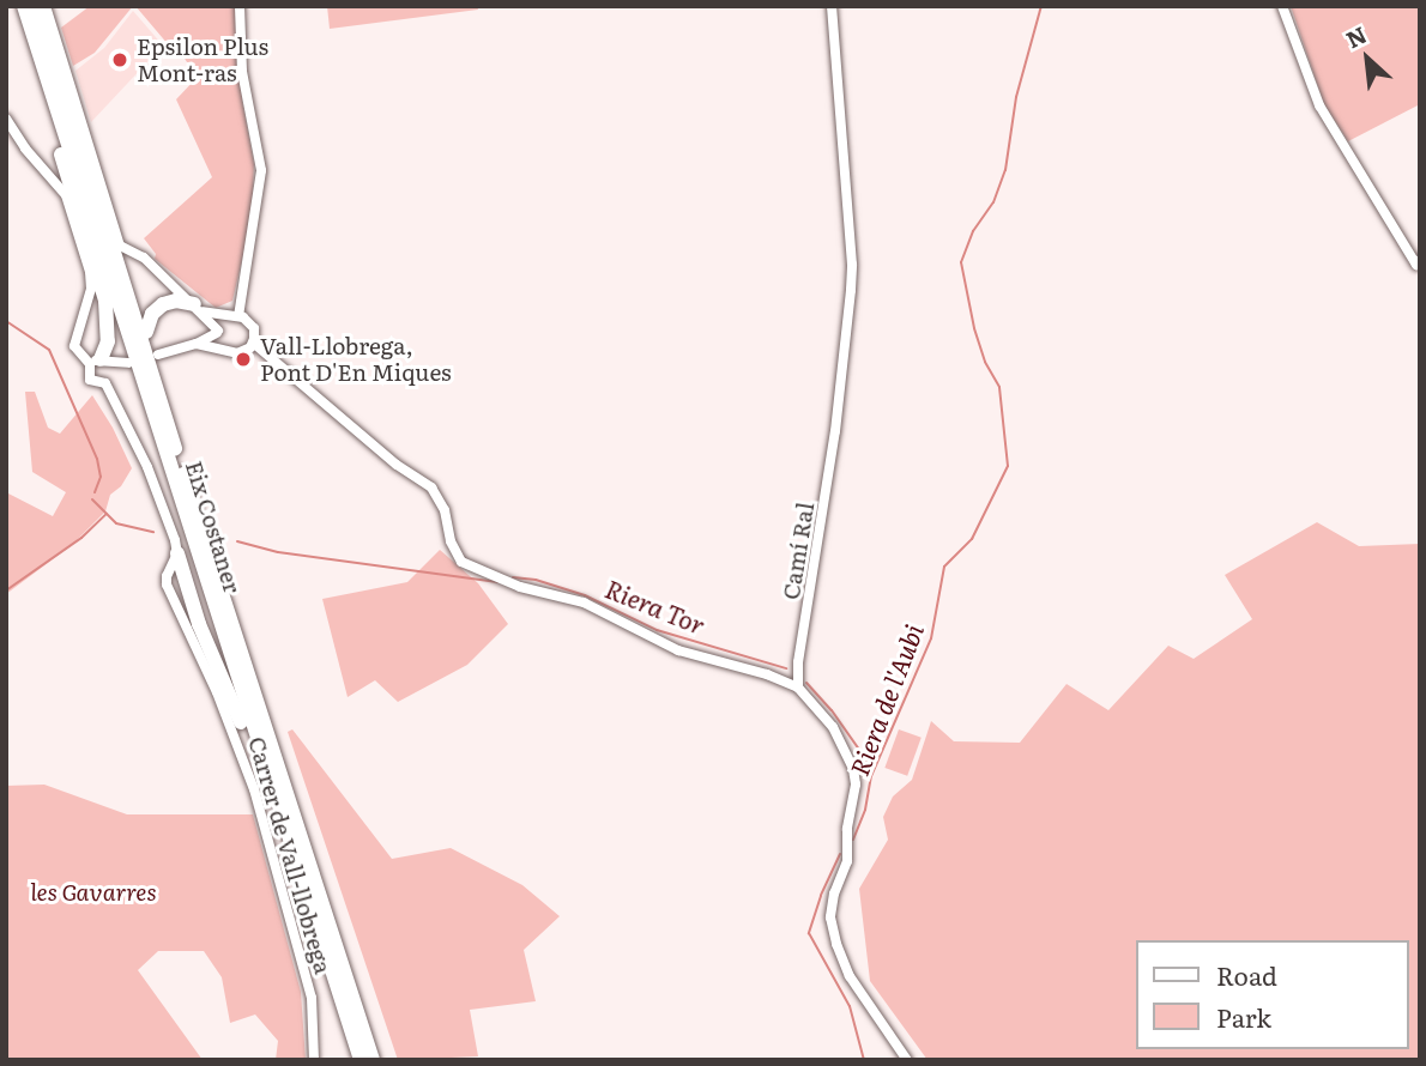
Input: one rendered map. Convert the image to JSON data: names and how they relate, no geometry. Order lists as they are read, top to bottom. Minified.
{"streets":{"highway":["Eix Costaner"],"street":["Camí Ral","Carrer de Vall-llobrega"]},"water":["Riera Tor","Riera de l'Aubi"],"parks":["les Gavarres"],"places":["Epsilon Plus Mont-ras","Vall-Llobrega, Pont D'En Miques"],"legend":["Road","Park"],"north":"top left"}
